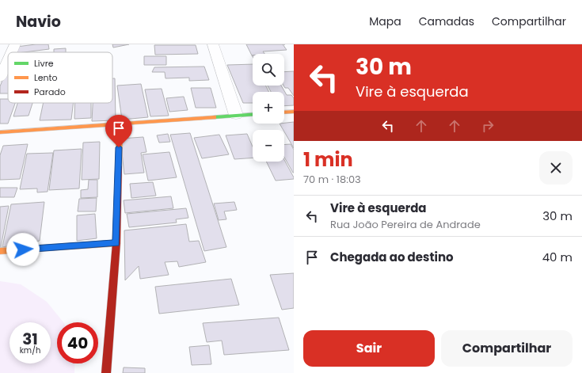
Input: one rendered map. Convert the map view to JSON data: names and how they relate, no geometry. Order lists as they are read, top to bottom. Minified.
{"legend":["Livre","Lento","Parado"],"page":{"header":"Navio","nav":["Mapa","Camadas","Compartilhar"],"turn":["30 m","Vire à esquerda"],"map_buttons":["+","−"],"heading":["1 min","70 m · 18:03"],"list":[{"name":"Vire à esquerda","note":"Rua João Pereira de Andrade","value":"30 m"},{"name":"Chegada ao destino","value":"40 m"}],"speed":"31 km/h","limit":"40","buttons":["Sair","Compartilhar"]}}
